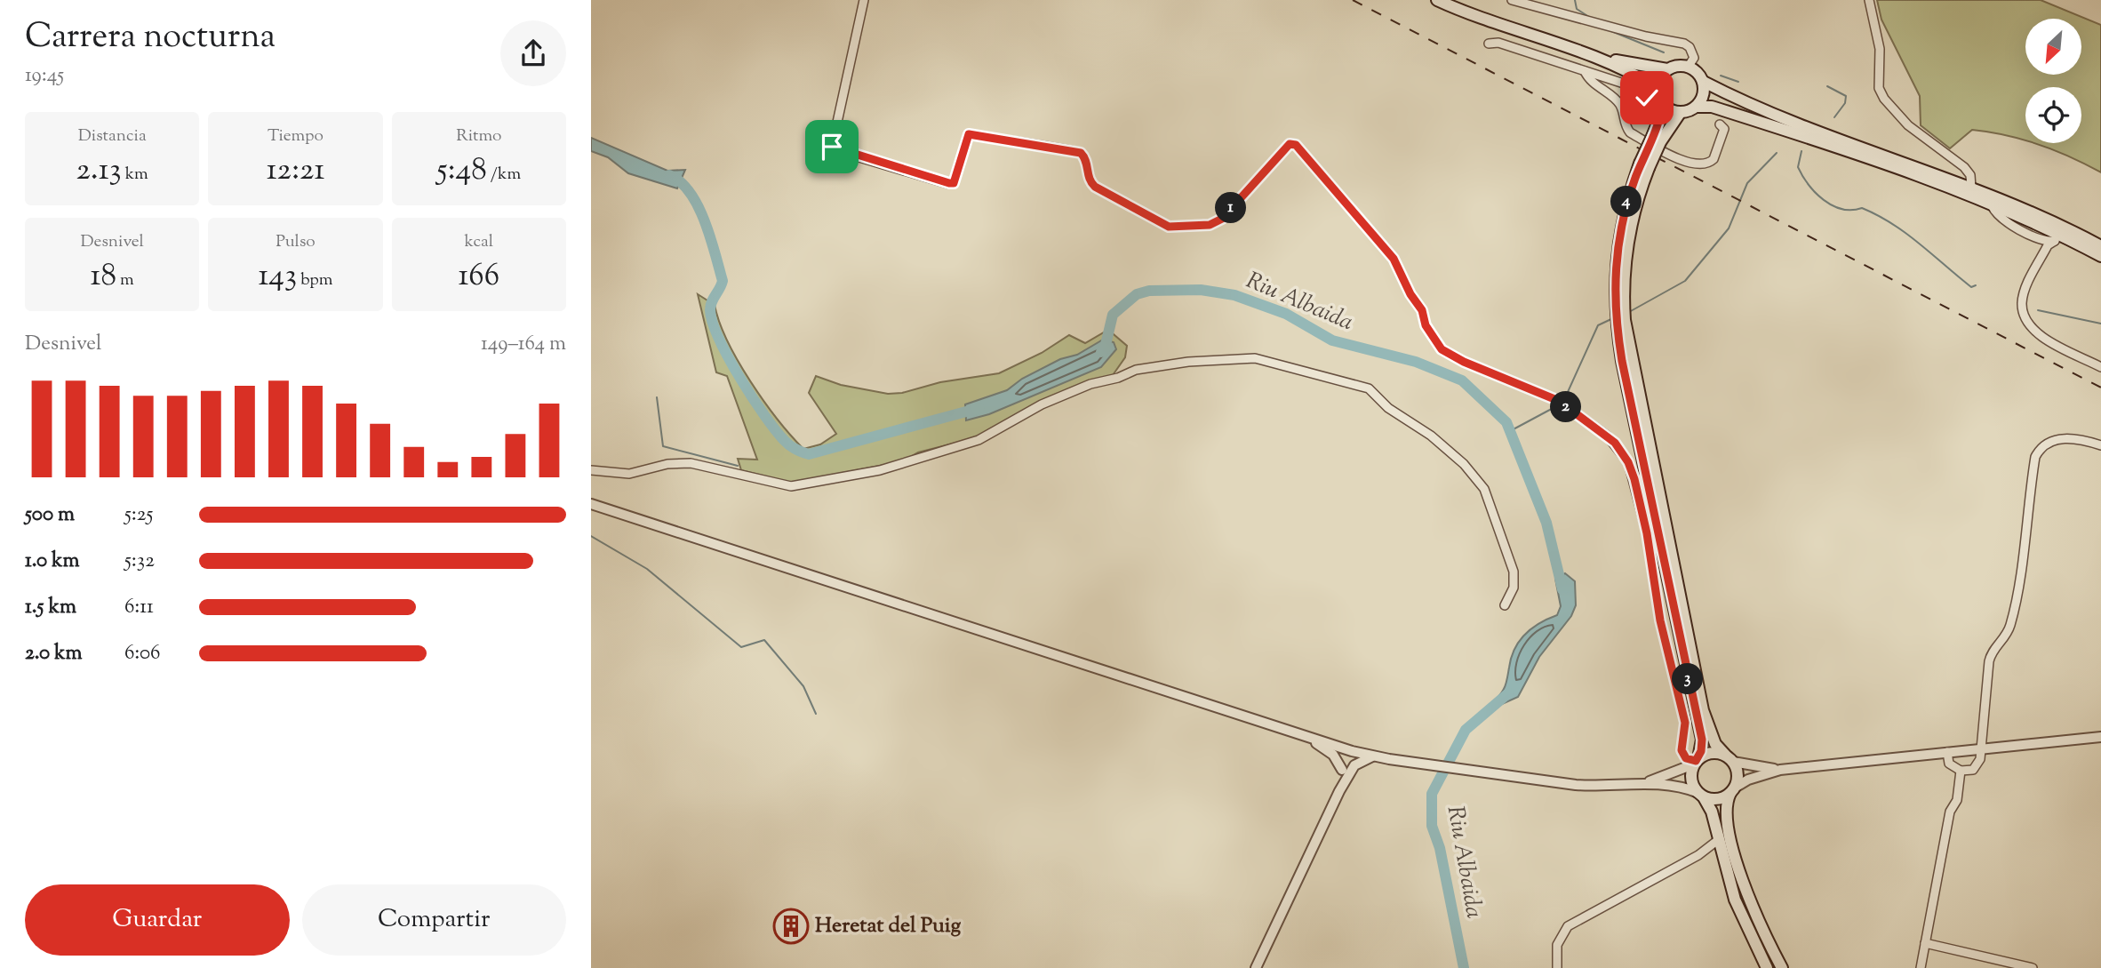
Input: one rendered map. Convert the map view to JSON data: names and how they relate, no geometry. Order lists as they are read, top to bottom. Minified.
{"water":["Riu Albaida"],"places":{"building":["Heretat del Puig"]},"north":"bottom left","page":{"heading":["Carrera nocturna","19:45"],"stats":[["Distancia","2.13 km"],["Tiempo","12:21"],["Ritmo","5:48 /km"],["Desnivel","18 m"],["Pulso","143 bpm"],["kcal","166"]],"pins":["4","1","2","3"],"chart":["Desnivel","149–164 m"],"list":[{"name":"500 m","note":"5:25"},{"name":"1.0 km","note":"5:32"},{"name":"1.5 km","note":"6:11"},{"name":"2.0 km","note":"6:06"}],"buttons":["Guardar","Compartir"]}}
